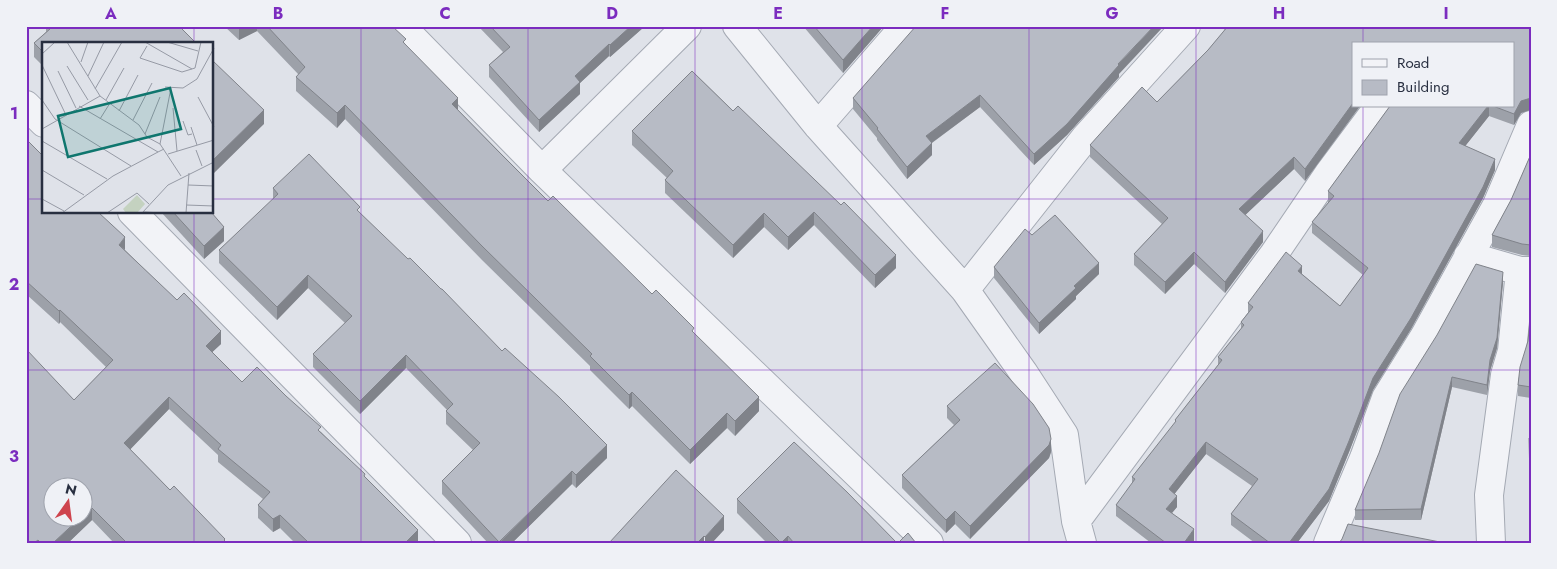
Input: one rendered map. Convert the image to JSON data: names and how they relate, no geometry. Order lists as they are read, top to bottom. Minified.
{"legend":["Road","Building"],"north":"top","grid":{"columns":["A","B","C","D","E","F","G","H","I"],"rows":["1","2","3"]}}
